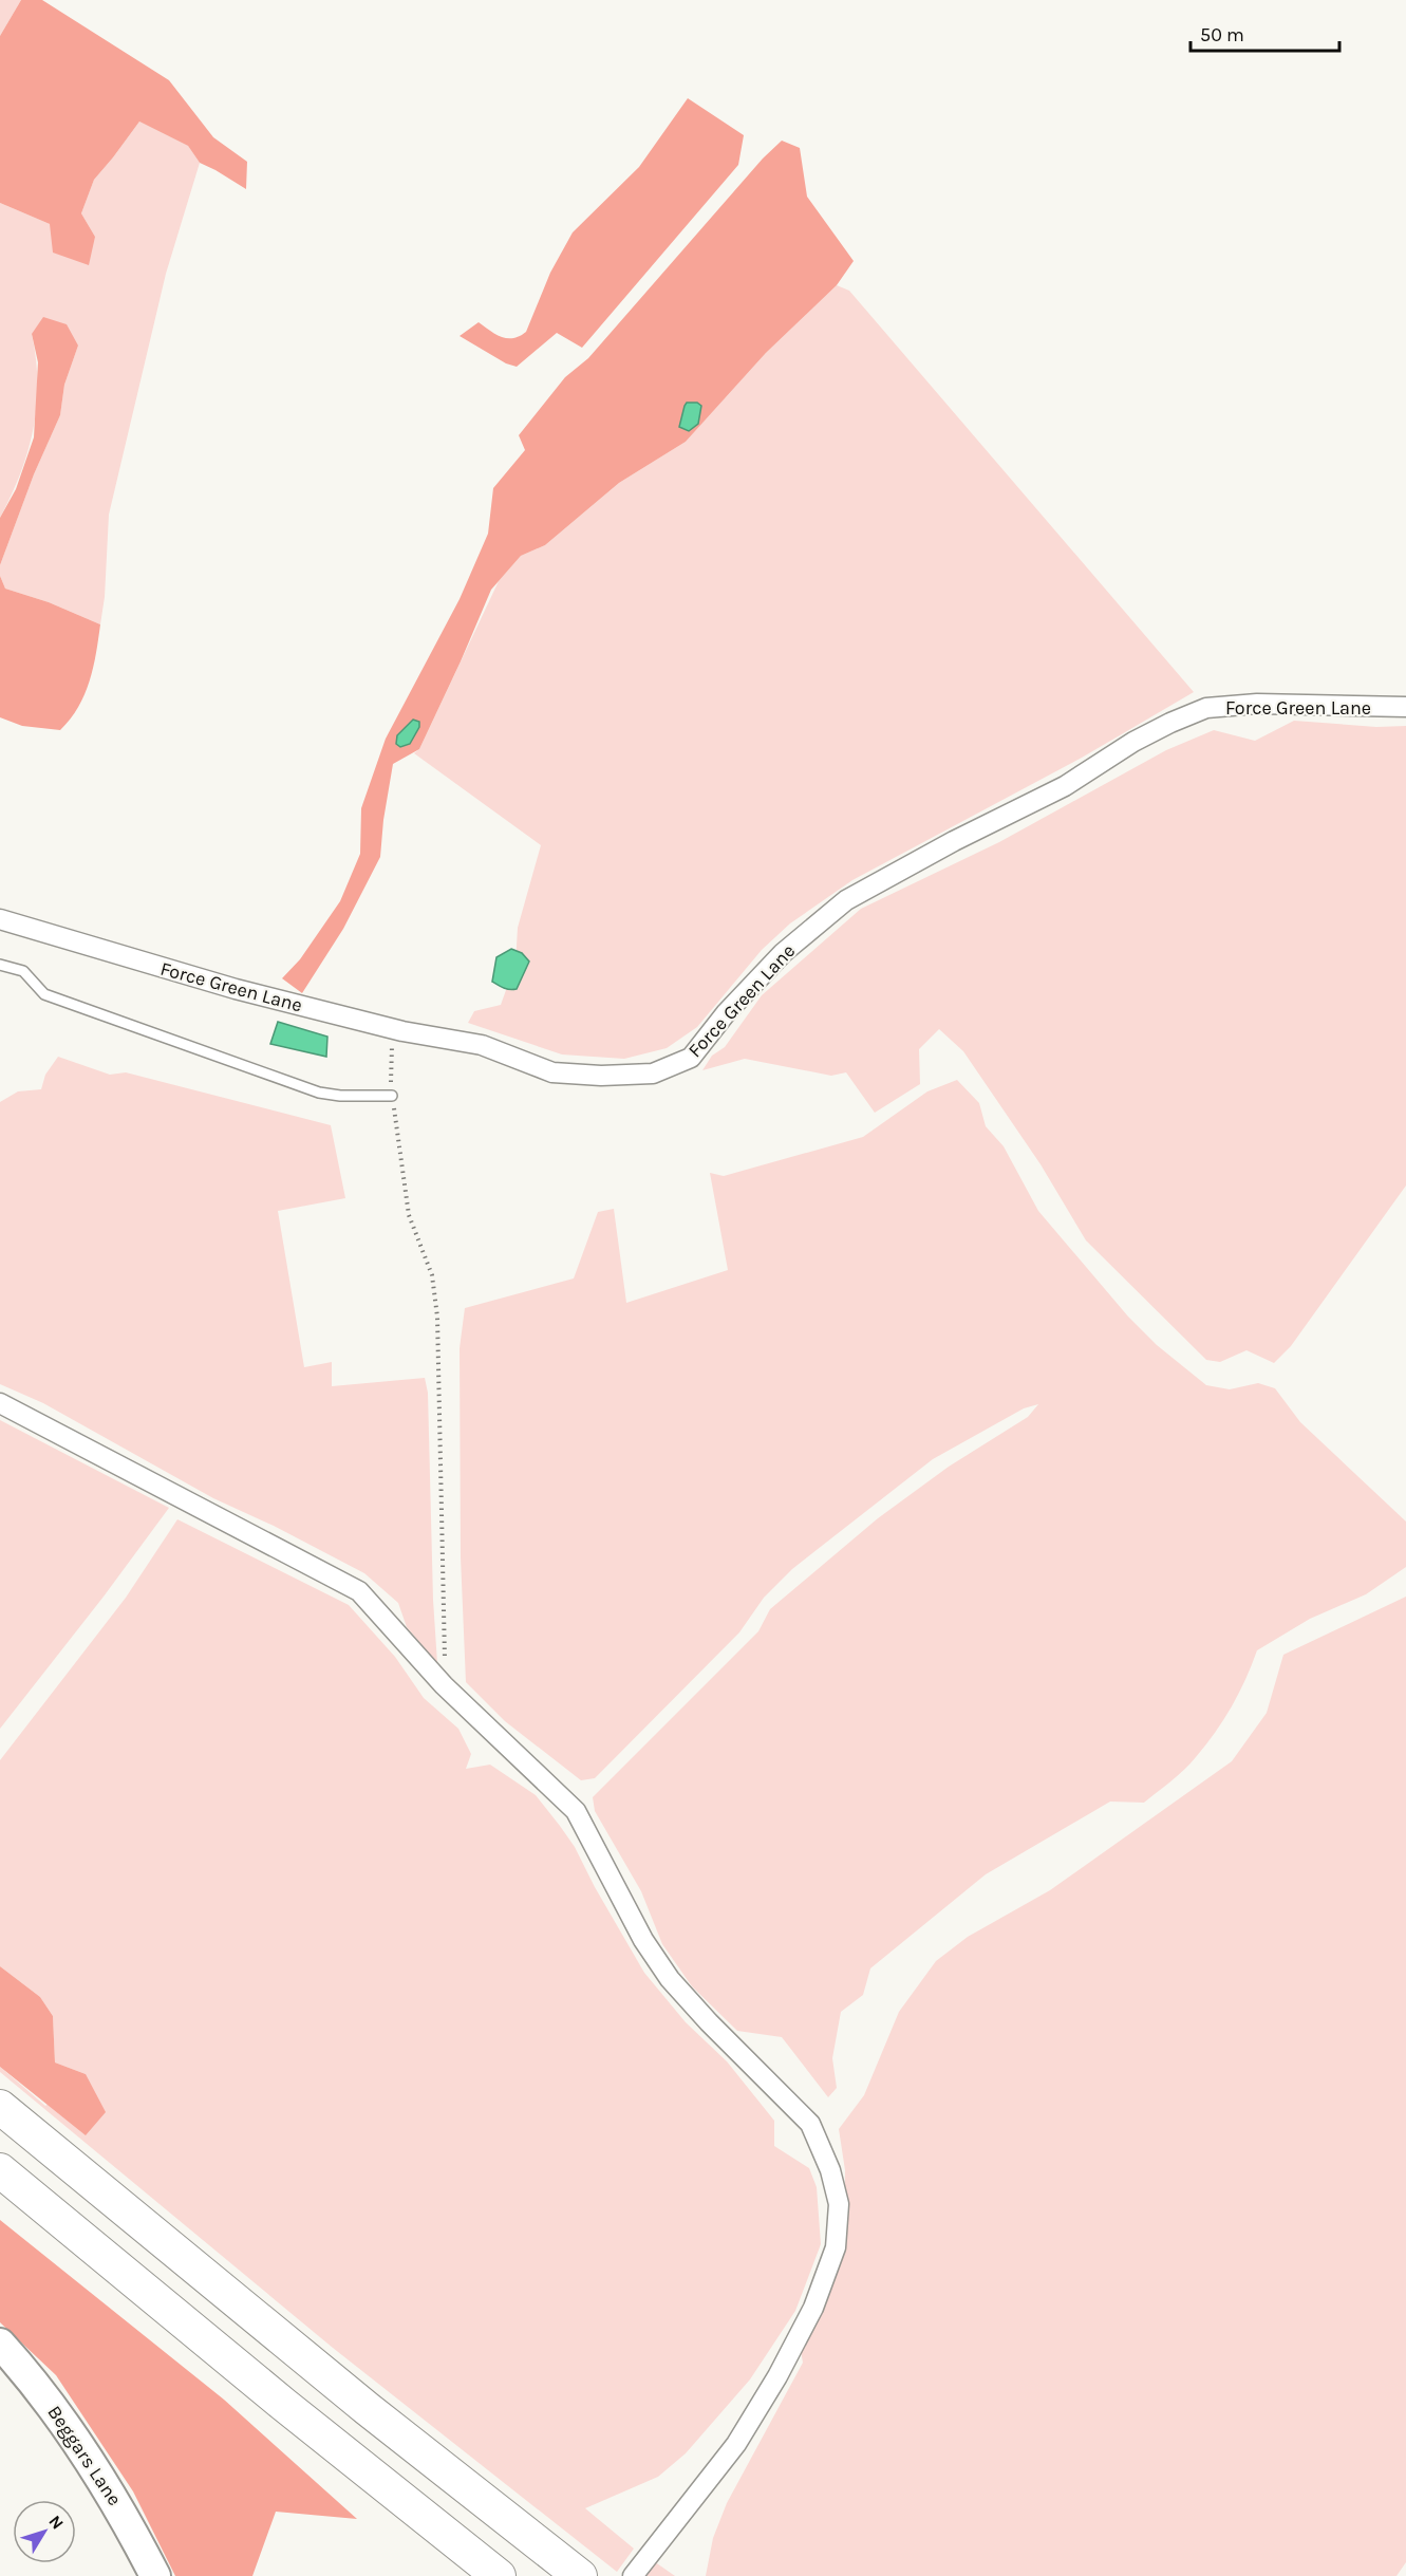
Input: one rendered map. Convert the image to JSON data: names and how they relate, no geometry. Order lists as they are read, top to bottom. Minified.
{"streets":{"main road":["Beggars Lane"],"street":["Force Green Lane"]},"scale_bar":"50 m","north":"top right"}
